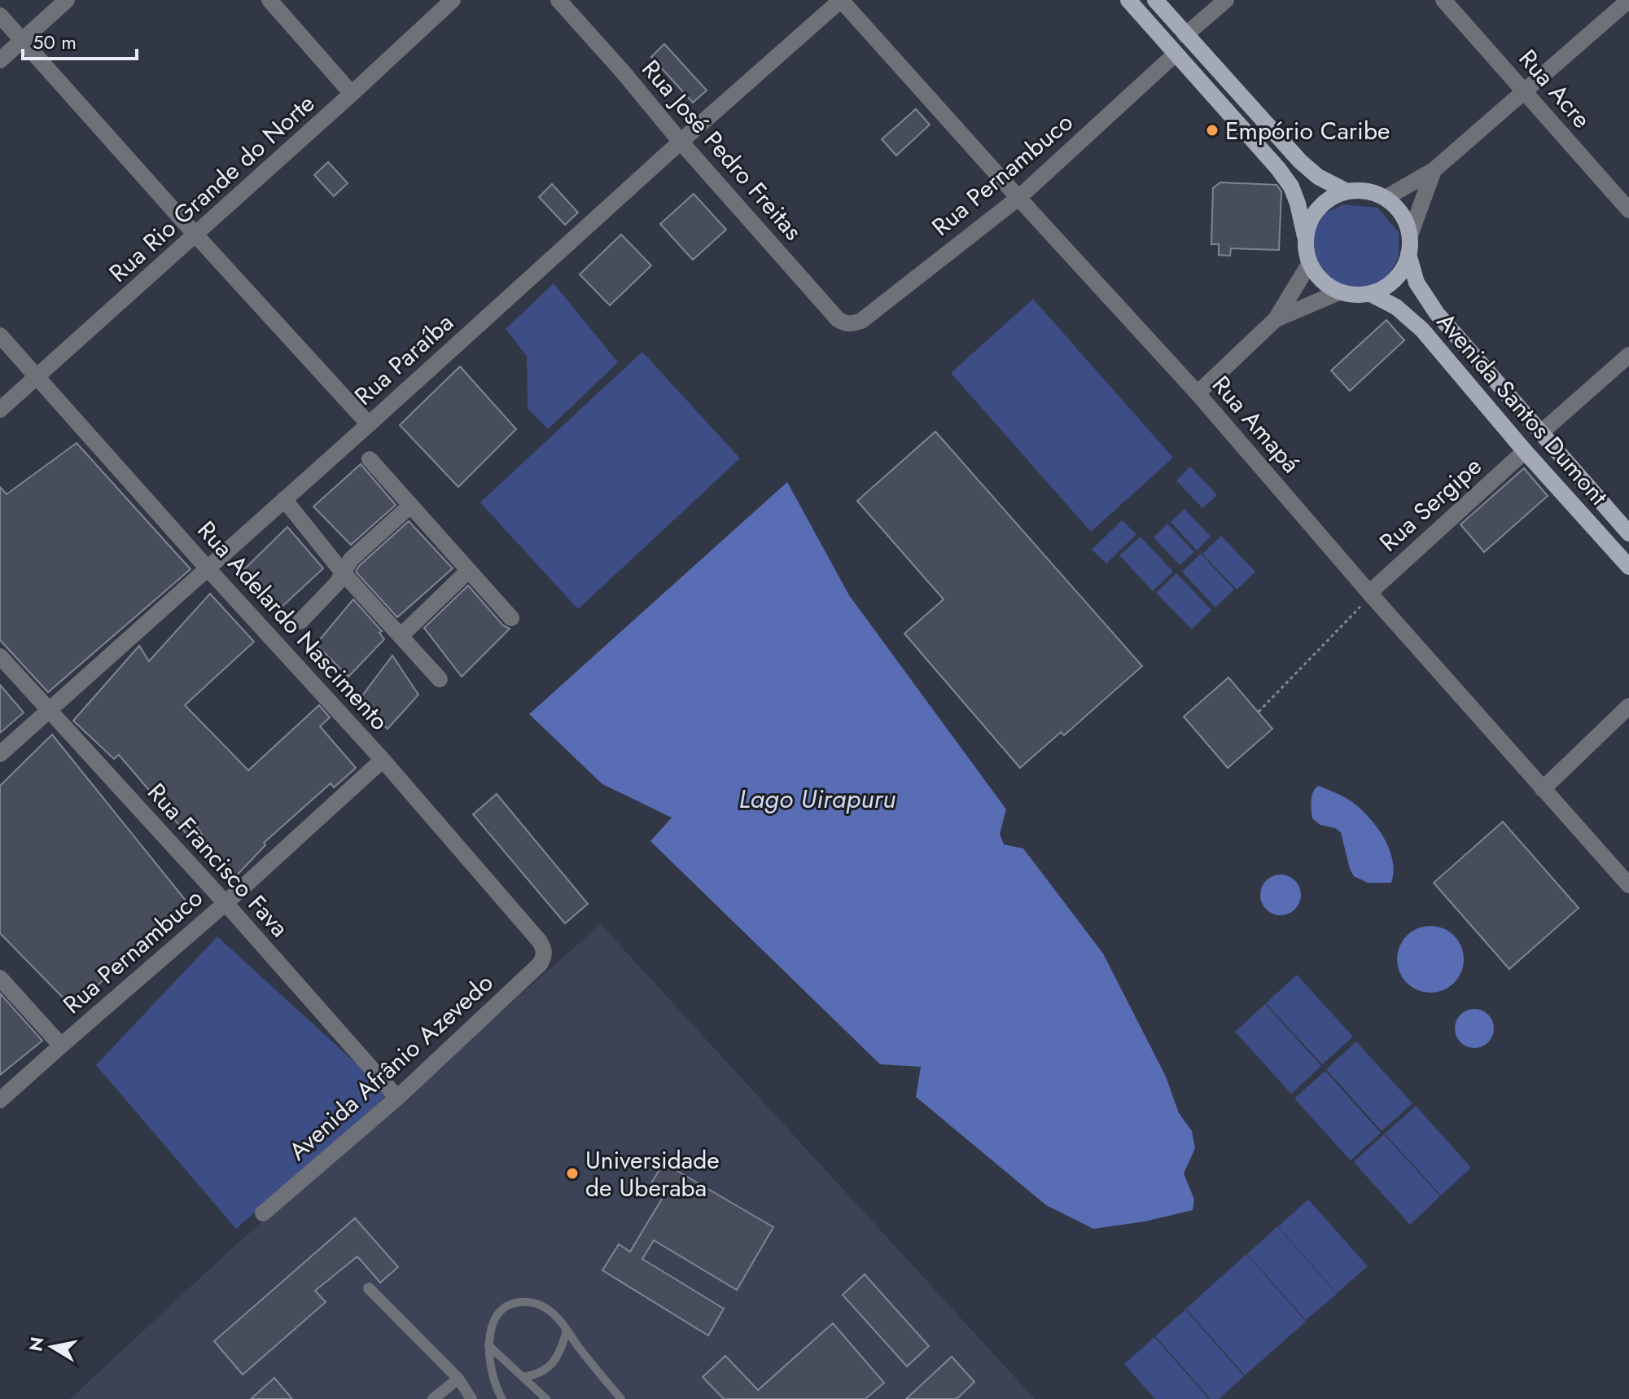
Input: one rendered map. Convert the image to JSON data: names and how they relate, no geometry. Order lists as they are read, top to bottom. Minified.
{"streets":{"main road":["Avenida Santos Dumont"],"street":["Rua Acre","Rua José Pedro Freitas","Rua Pernambuco","Rua Rio Grande do Norte","Rua Paraíba","Rua Amapá","Rua Sergipe","Rua Adelardo Nascimento","Rua Francisco Fava","Avenida Afrânio Azevedo"]},"crossings":[["Rua José Pedro Freitas","Rua Pernambuco"],["Rua José Pedro Freitas","Rua Paraíba"],["Rua Pernambuco","Rua Amapá"],["Rua Pernambuco","Rua Adelardo Nascimento"],["Rua Pernambuco","Rua Francisco Fava"],["Rua Rio Grande do Norte","Rua Adelardo Nascimento"],["Rua Paraíba","Rua Amapá"],["Rua Paraíba","Rua Adelardo Nascimento"],["Rua Paraíba","Rua Francisco Fava"],["Avenida Santos Dumont","Rua Sergipe"],["Rua Amapá","Rua Sergipe"],["Rua Adelardo Nascimento","Avenida Afrânio Azevedo"],["Rua Francisco Fava","Avenida Afrânio Azevedo"]],"water":["Lago Uirapuru"],"places":["Empório Caribe","Universidade de Uberaba"],"scale_bar":"50 m","north":"left"}
